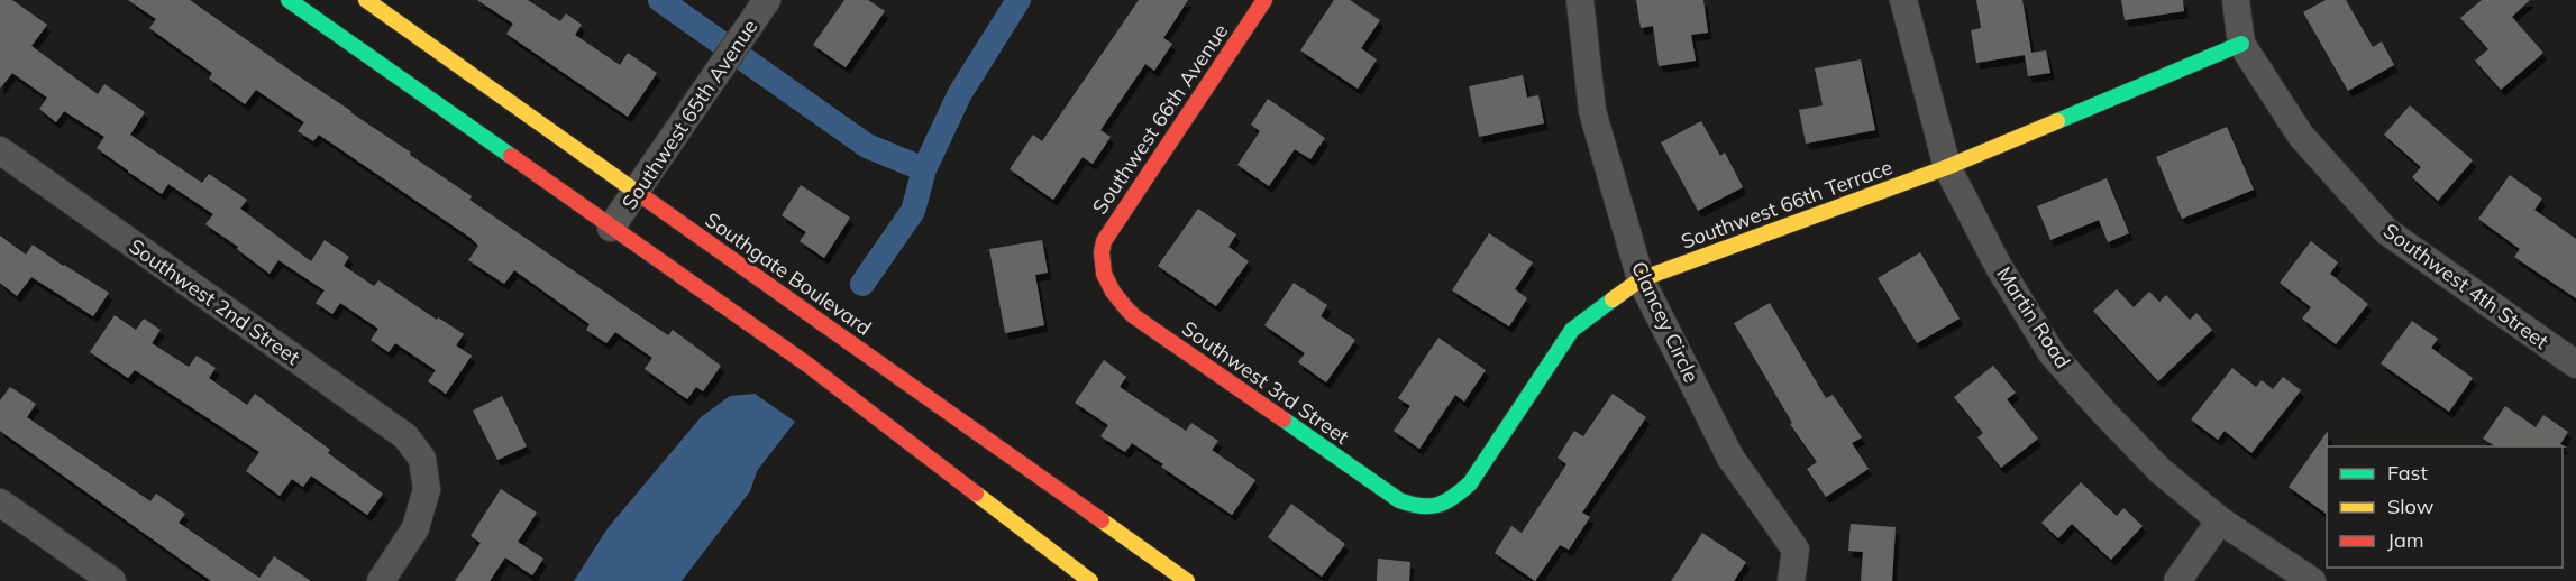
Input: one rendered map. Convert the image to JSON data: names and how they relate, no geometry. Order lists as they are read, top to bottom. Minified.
{"streets":{"main road":["Southwest 66th Avenue","Southwest 66th Terrace","Southgate Boulevard","Southwest 3rd Street"],"street":["Southwest 65th Avenue","Southwest 4th Street","Southwest 2nd Street","Martin Road","Clancey Circle"]},"crossings":[["Southwest 65th Avenue","Southgate Boulevard"],["Southwest 66th Avenue","Southwest 3rd Street"],["Southwest 66th Terrace","Southwest 4th Street"],["Southwest 66th Terrace","Martin Road"],["Southwest 66th Terrace","Clancey Circle"],["Southwest 66th Terrace","Southwest 3rd Street"]],"legend":["Fast","Slow","Jam"]}
